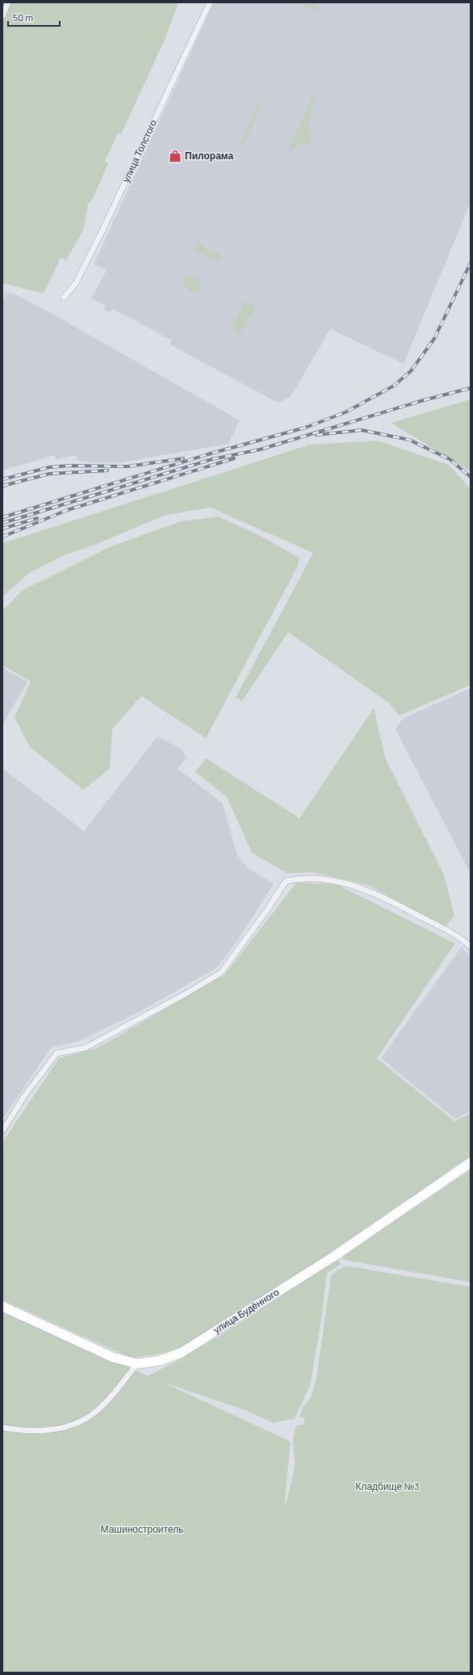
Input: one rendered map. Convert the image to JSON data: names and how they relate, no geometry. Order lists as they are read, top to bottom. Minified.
{"streets":{"main road":["улица Будённого"],"street":["улица Толстого"]},"parks":["Кладбище №3","Машиностроитель"],"places":{"shop":["Пилорама"]},"scale_bar":"50 m"}
